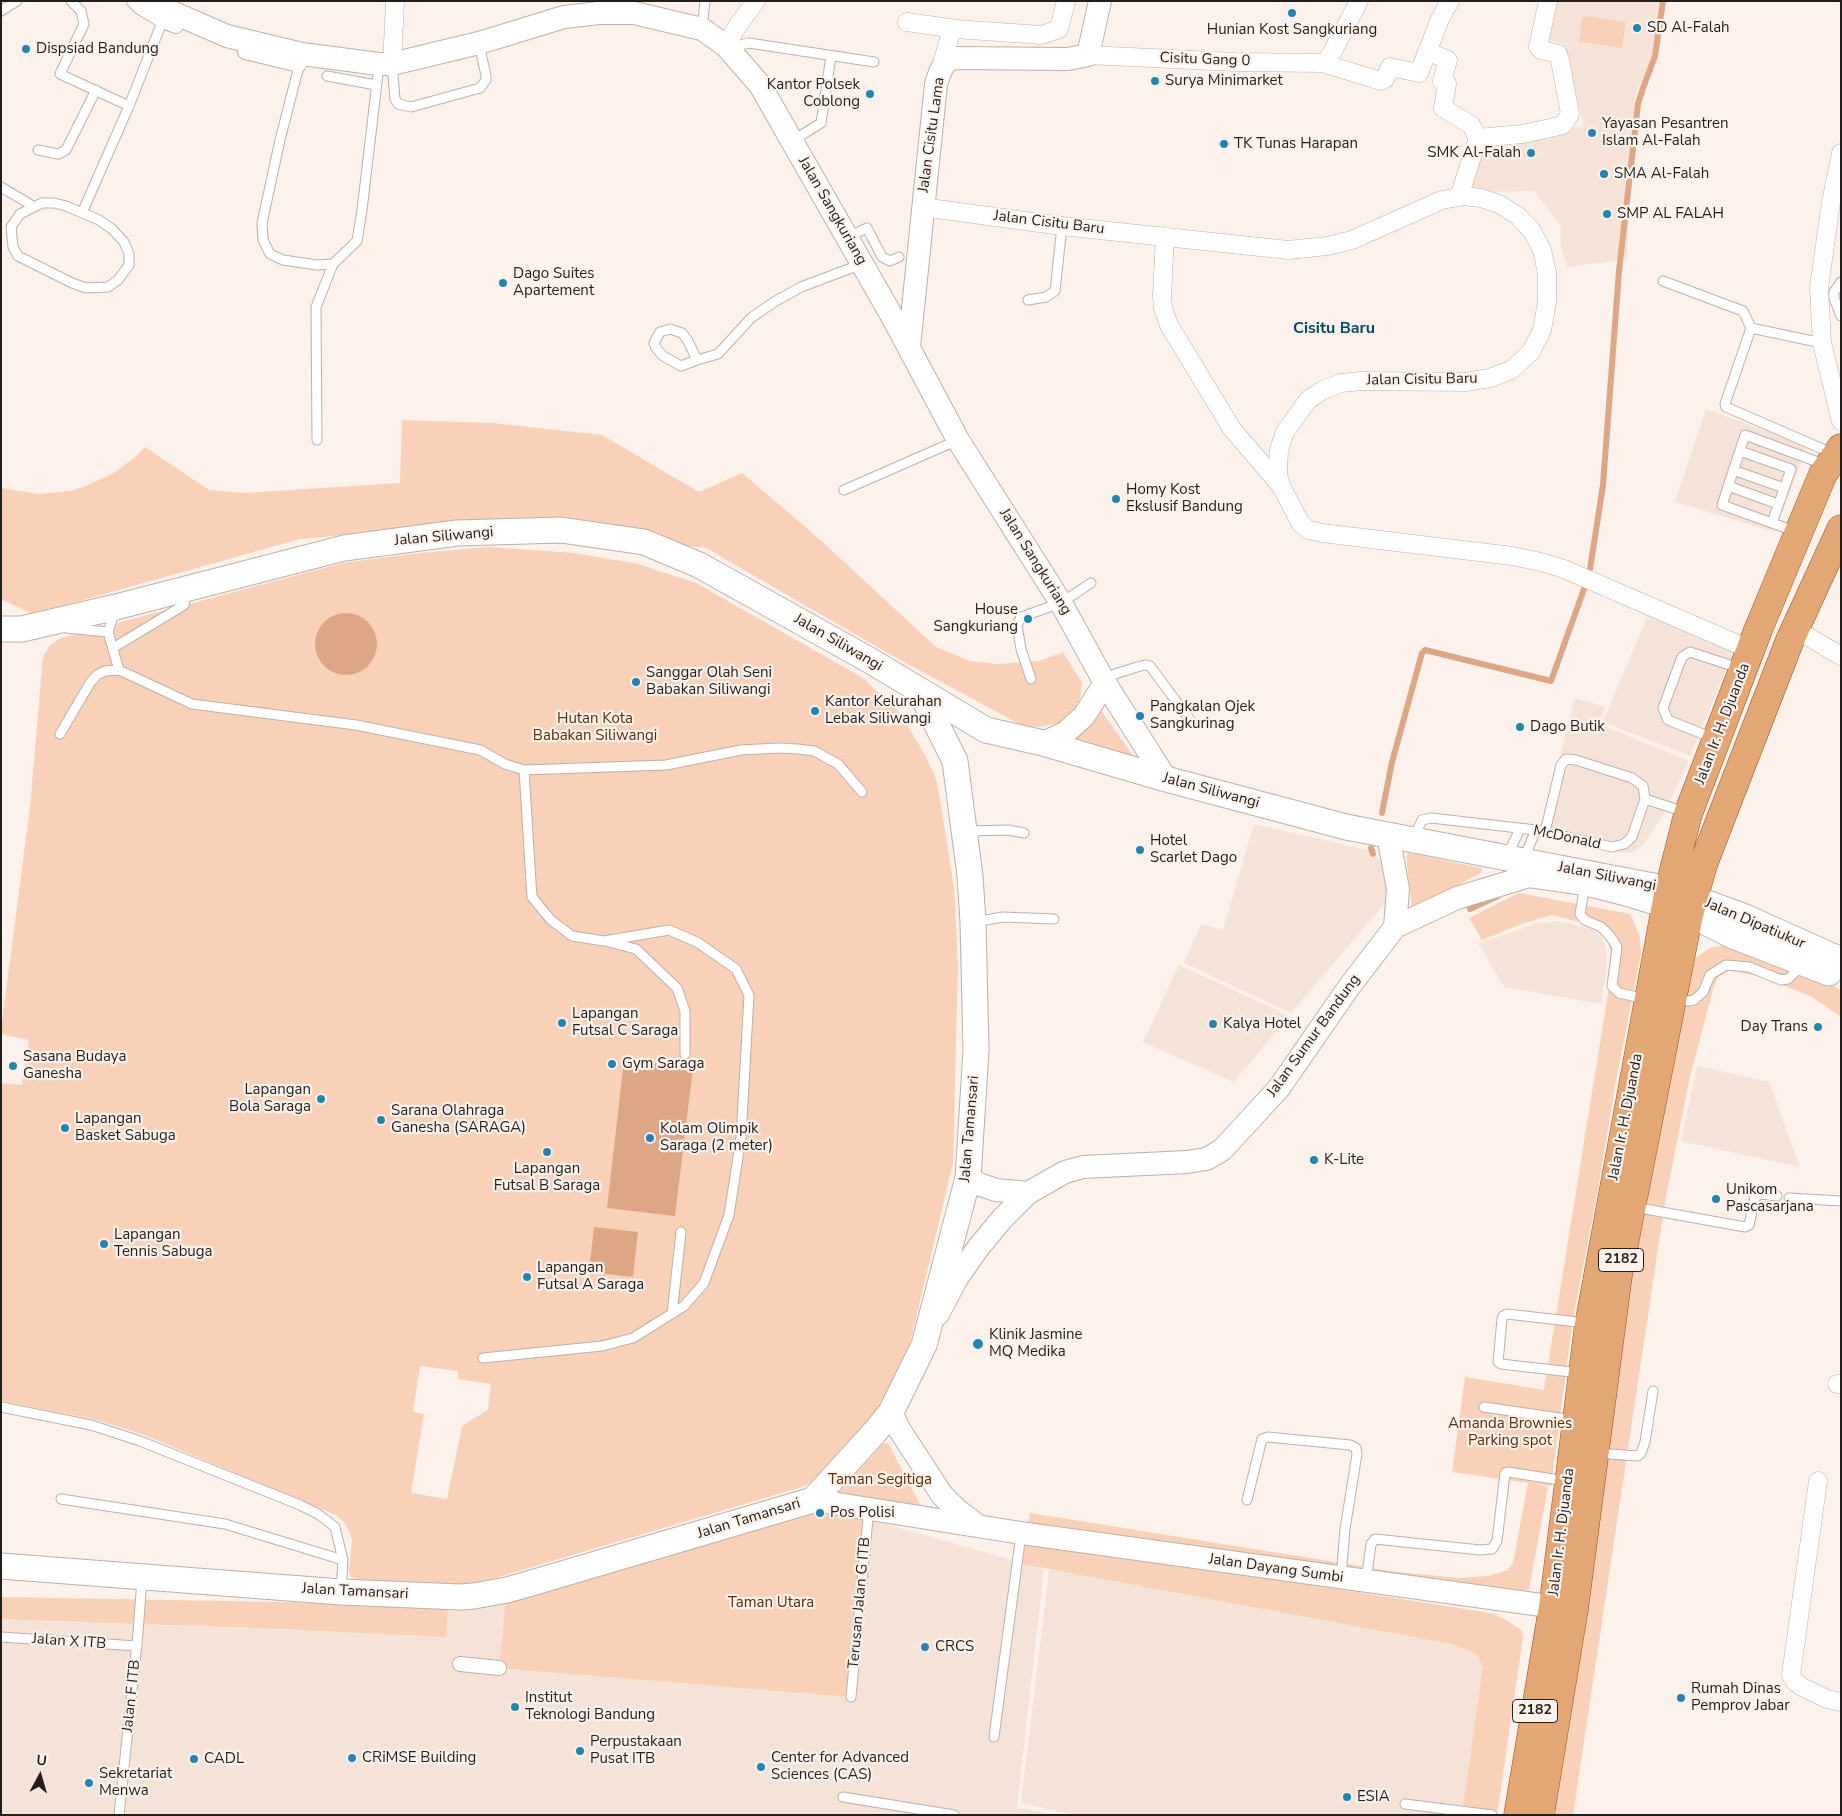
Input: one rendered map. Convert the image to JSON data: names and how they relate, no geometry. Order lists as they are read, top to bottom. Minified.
{"streets":{"main road":["Jalan Siliwangi","Jalan Ir. H. Djuanda","Jalan Dipatiukur","Jalan Tamansari","2182"],"street":["Cisitu Gang 0","Jalan Cisitu Lama","Jalan Sangkuriang","Jalan Cisitu Baru","Jalan Sumur Bandung","Jalan Dayang Sumbi"],"lane":["McDonald","Terusan Jalan G ITB","Jalan X ITB","Jalan F ITB"]},"crossings":[["Cisitu Gang 0","Jalan Cisitu Lama"],["Jalan Cisitu Lama","Jalan Sangkuriang"],["Jalan Cisitu Lama","Jalan Cisitu Baru"],["Jalan Sangkuriang","Jalan Siliwangi"],["Jalan Cisitu Baru","Jalan Ir. H. Djuanda"],["Jalan Siliwangi","Jalan Ir. H. Djuanda"],["Jalan Siliwangi","McDonald"],["Jalan Siliwangi","Jalan Dipatiukur"],["Jalan Siliwangi","Jalan Sumur Bandung"],["Jalan Siliwangi","Jalan Tamansari"],["Jalan Ir. H. Djuanda","Jalan Dipatiukur"],["Jalan Ir. H. Djuanda","Jalan Dayang Sumbi"],["Jalan Sumur Bandung","Jalan Tamansari"],["Jalan Tamansari","Jalan Dayang Sumbi"],["Jalan Tamansari","Jalan F ITB"],["Jalan Dayang Sumbi","Terusan Jalan G ITB"],["Jalan X ITB","Jalan F ITB"]],"districts":["Cisitu Baru"],"parks":["Hutan Kota Babakan Siliwangi","Amanda Brownies Parking spot","Taman Segitiga","Taman Utara"],"places":["Hunian Kost Sangkuriang","SD Al-Falah","Dispsiad Bandung","Surya Minimarket","Kantor Polsek Coblong","Yayasan Pesantren Islam Al-Falah","TK Tunas Harapan","SMK Al-Falah","SMA Al-Falah","SMP AL FALAH","Dago Suites Apartement","Homy Kost Ekslusif Bandung","House Sangkuriang","Sanggar Olah Seni Babakan Siliwangi","Kantor Kelurahan Lebak Siliwangi","Pangkalan Ojek Sangkurinag","Dago Butik","Hotel Scarlet Dago","Lapangan Futsal C Saraga","Kalya Hotel","Day Trans","Gym Saraga","Sasana Budaya Ganesha","Lapangan Bola Saraga","Sarana Olahraga Ganesha (SARAGA)","Lapangan Basket Sabuga","Kolam Olimpik Saraga (2 meter)","Lapangan Futsal B Saraga","K-Lite","Unikom Pascasarjana","Lapangan Tennis Sabuga","Lapangan Futsal A Saraga","Klinik Jasmine MQ Medika","Pos Polisi","CRCS","Rumah Dinas Pemprov Jabar","Institut Teknologi Bandung","Perpustakaan Pusat ITB","CRiMSE Building","CADL","Center for Advanced Sciences (CAS)","Sekretariat Menwa","ESIA"],"north":"top"}
